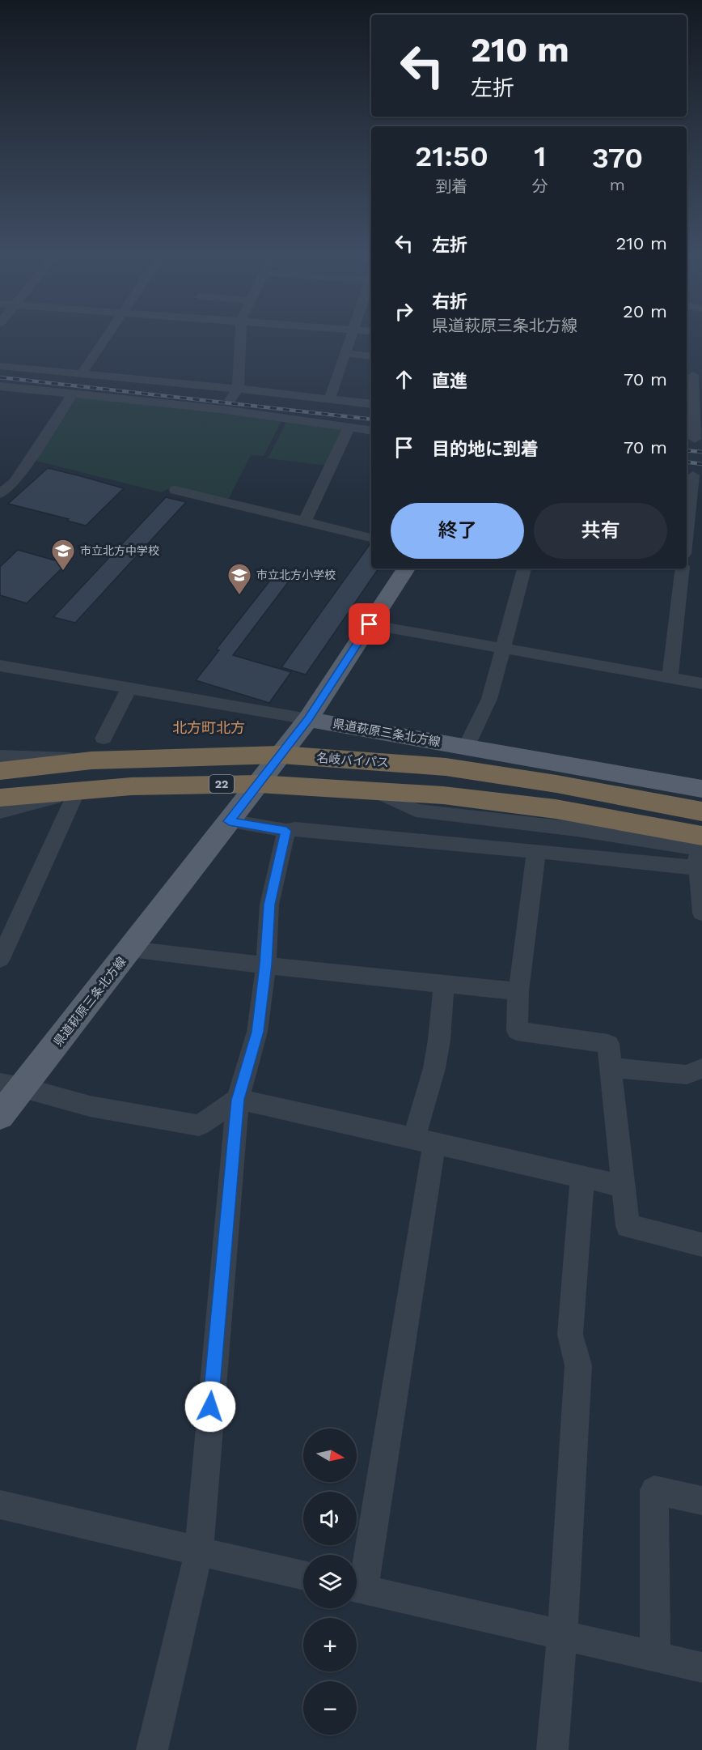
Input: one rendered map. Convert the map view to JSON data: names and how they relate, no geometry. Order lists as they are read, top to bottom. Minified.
{"streets":{"highway":["名岐バイパス","22"],"main road":["県道萩原三条北方線"]},"crossings":[["県道萩原三条北方線","名岐バイパス"],["県道萩原三条北方線","22"]],"districts":["北方町北方"],"places":{"school or university":["市立北方中学校","市立北方小学校"]},"north":"right","page":{"turn":["210 m","左折"],"eta":["21:50","到着","1","分","370","m"],"list":[{"name":"左折","value":"210 m"},{"name":"右折","note":"県道萩原三条北方線","value":"20 m"},{"name":"直進","value":"70 m"},{"name":"目的地に到着","value":"70 m"}],"buttons":["終了","共有"],"map_buttons":["+","−"]}}
